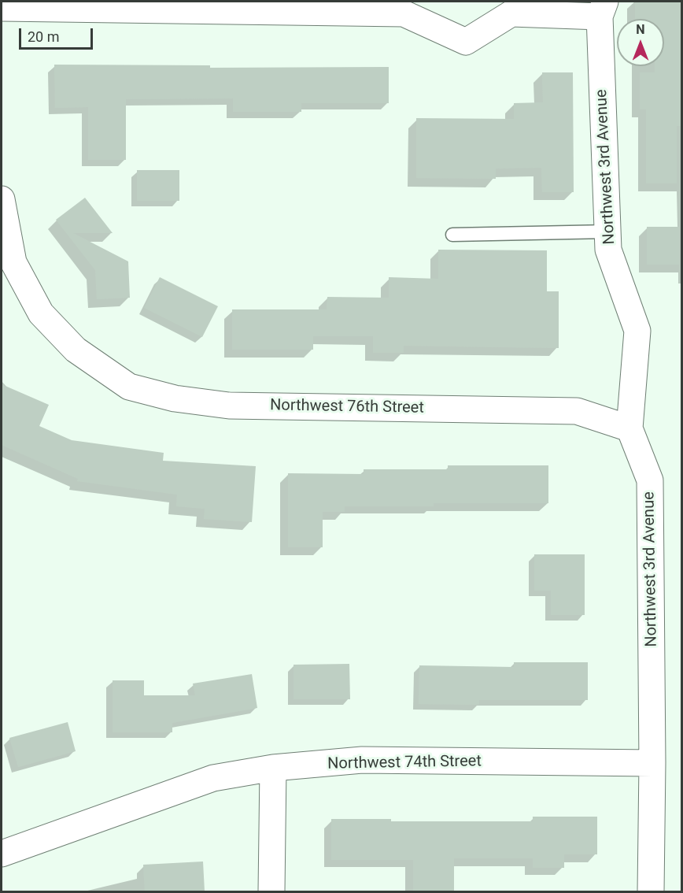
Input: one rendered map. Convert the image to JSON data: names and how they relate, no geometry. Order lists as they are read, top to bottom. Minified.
{"streets":{"street":["Northwest 3rd Avenue","Northwest 76th Street","Northwest 74th Street"]},"crossings":[["Northwest 3rd Avenue","Northwest 76th Street"],["Northwest 3rd Avenue","Northwest 74th Street"]],"scale_bar":"20 m","north":"top"}
